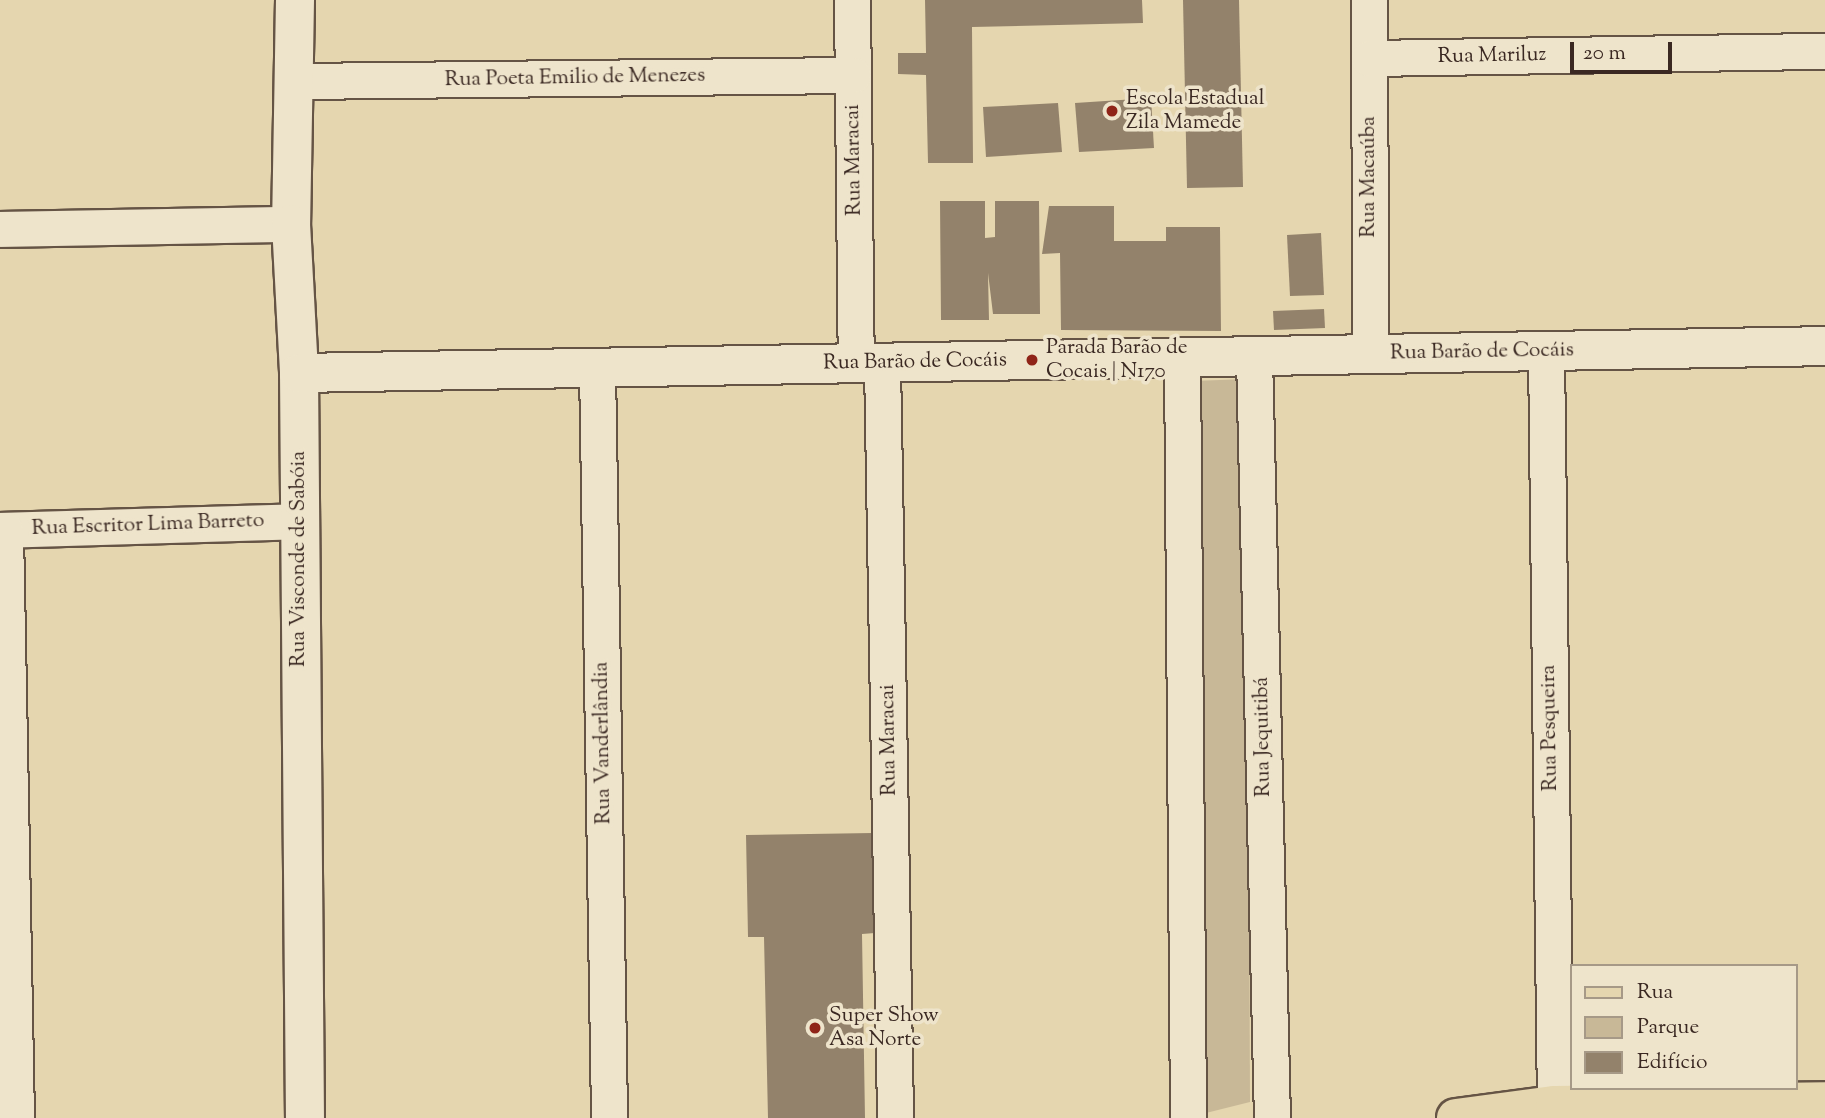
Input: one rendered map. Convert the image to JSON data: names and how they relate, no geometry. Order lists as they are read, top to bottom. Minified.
{"streets":{"street":["Rua Mariluz","Rua Poeta Emilio de Menezes","Rua Maracai","Rua Macaúba","Rua Barão de Cocáis","Rua Escritor Lima Barreto","Rua Visconde de Sabóia","Rua Pesqueira","Rua Jequitibá","Rua Vanderlândia"]},"crossings":[["Rua Mariluz","Rua Macaúba"],["Rua Poeta Emilio de Menezes","Rua Maracai"],["Rua Poeta Emilio de Menezes","Rua Visconde de Sabóia"],["Rua Maracai","Rua Barão de Cocáis"],["Rua Macaúba","Rua Barão de Cocáis"],["Rua Barão de Cocáis","Rua Visconde de Sabóia"],["Rua Barão de Cocáis","Rua Pesqueira"],["Rua Barão de Cocáis","Rua Jequitibá"],["Rua Barão de Cocáis","Rua Vanderlândia"],["Rua Escritor Lima Barreto","Rua Visconde de Sabóia"]],"places":["Escola Estadual Zila Mamede","Parada Barão de Cocais | N170","Super Show Asa Norte"],"legend":["Rua","Parque","Edifício"],"scale_bar":"20 m"}
